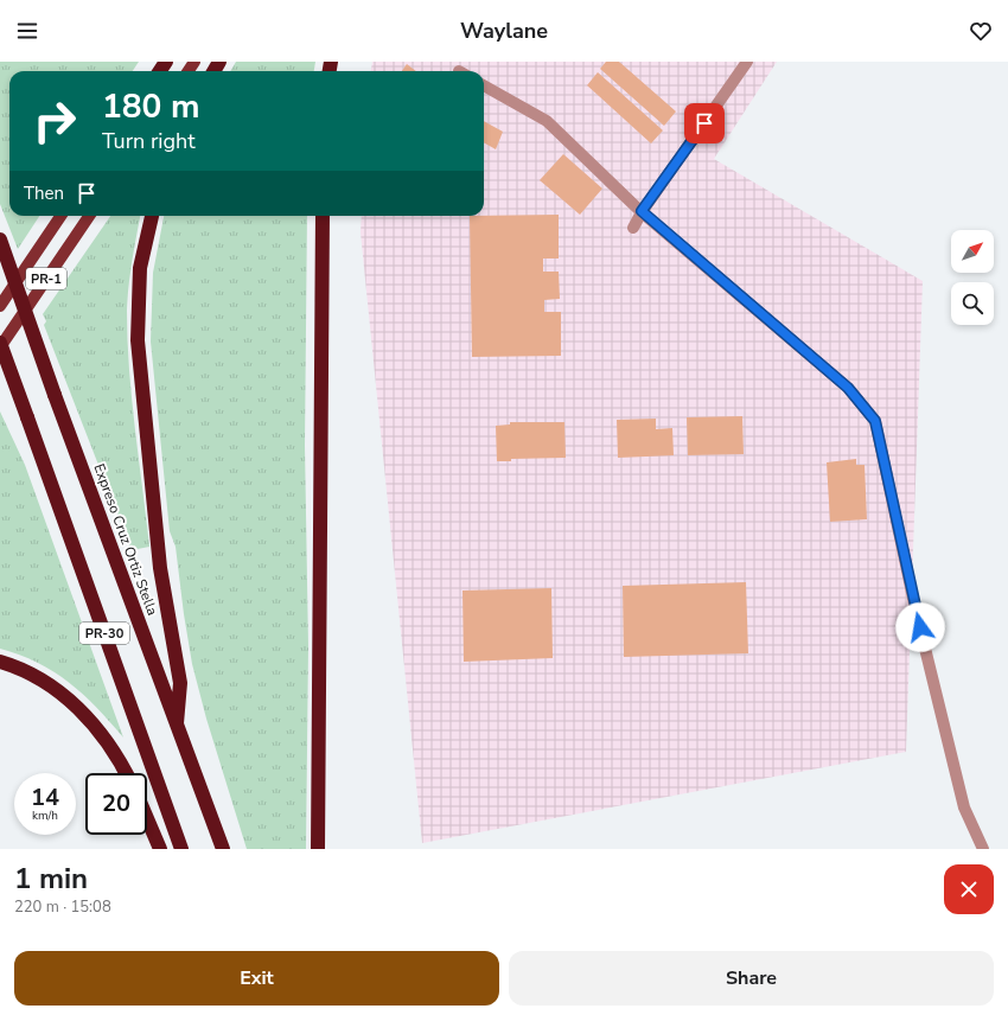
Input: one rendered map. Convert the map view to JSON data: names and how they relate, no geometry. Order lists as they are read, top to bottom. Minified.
{"streets":{"highway":["Expreso Cruz Ortiz Stella","PR-30"],"main road":["PR-1"]},"north":"top right","page":{"header":"Waylane","turn":["180 m","Turn right"],"then":"Then","speed":"14 km/h","limit":"20","heading":["1 min","220 m · 15:08"],"buttons":["Exit","Share"]}}
